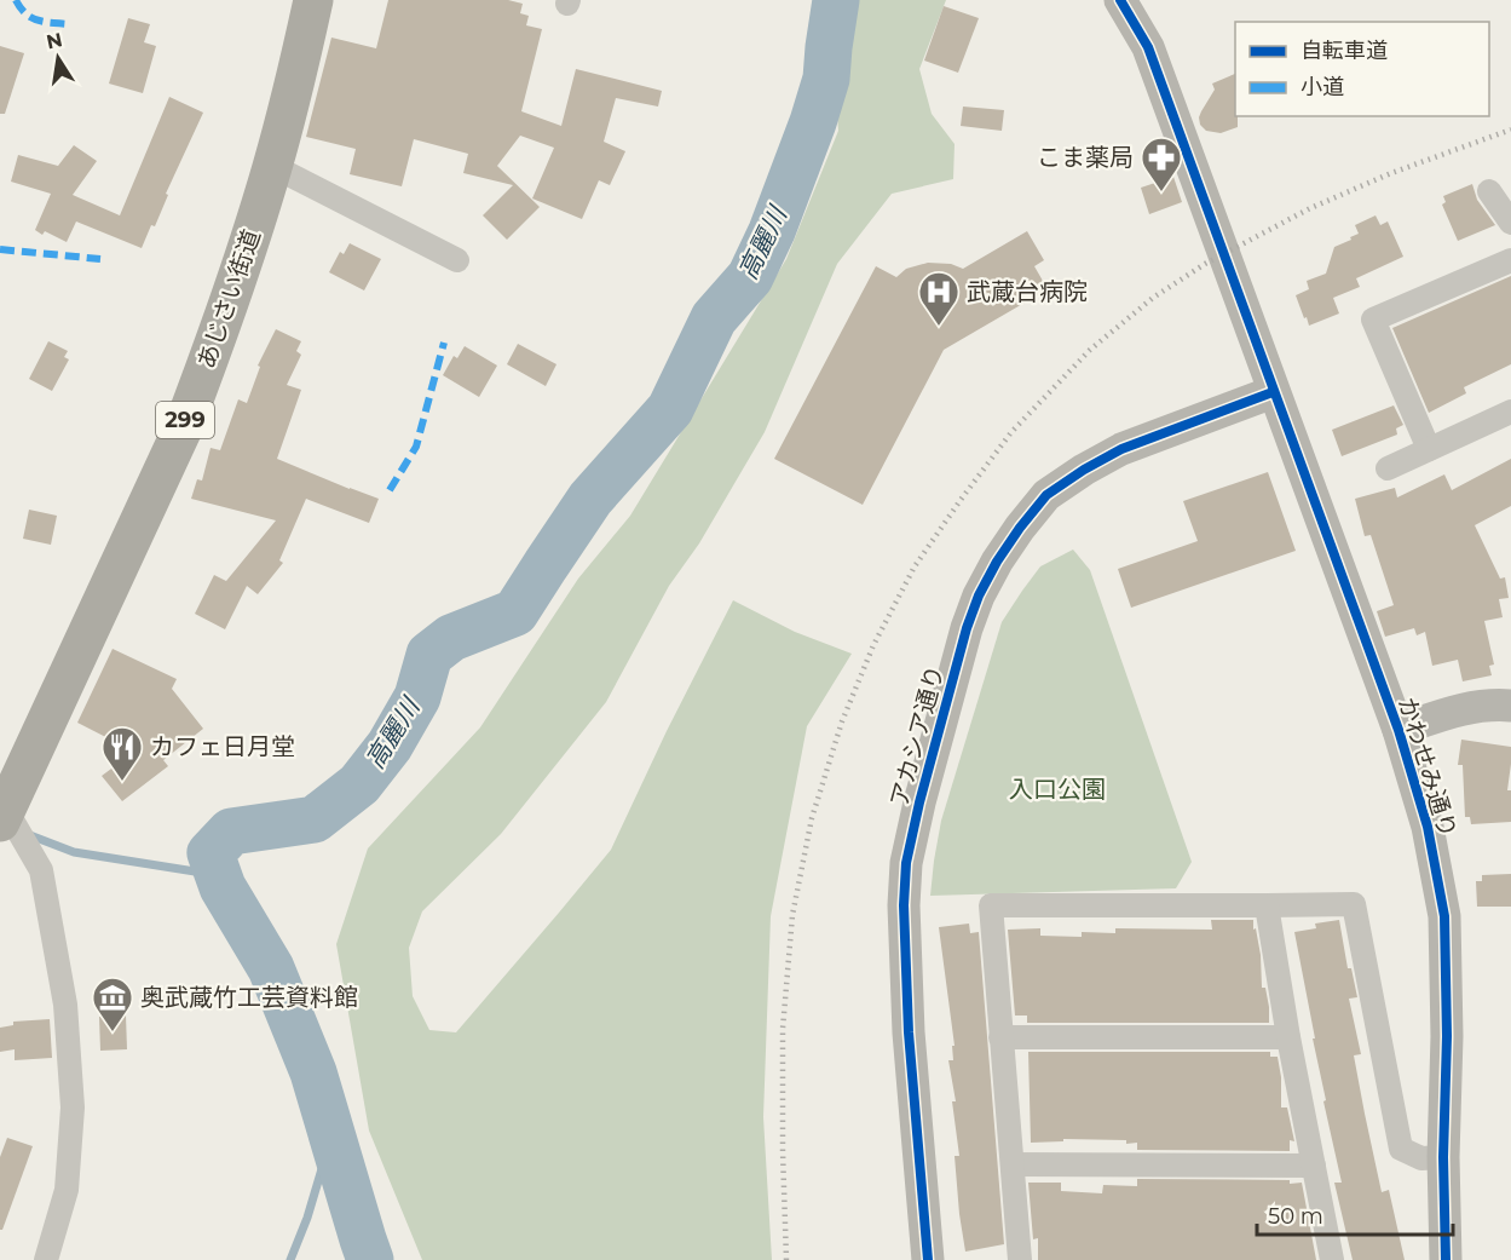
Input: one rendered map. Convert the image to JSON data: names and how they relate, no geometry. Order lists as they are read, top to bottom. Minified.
{"streets":{"highway":["あじさい街道","299"],"street":["アカシア通り","かわせみ通り"]},"crossings":[["アカシア通り","かわせみ通り"]],"water":["高麗川"],"parks":["入口公園"],"places":{"pharmacy":["こま薬局"],"hospital":["武蔵台病院"],"restaurant":["カフェ日月堂"],"museum":["奥武蔵竹工芸資料館"]},"legend":["自転車道","小道"],"scale_bar":"50 m","north":"top"}
